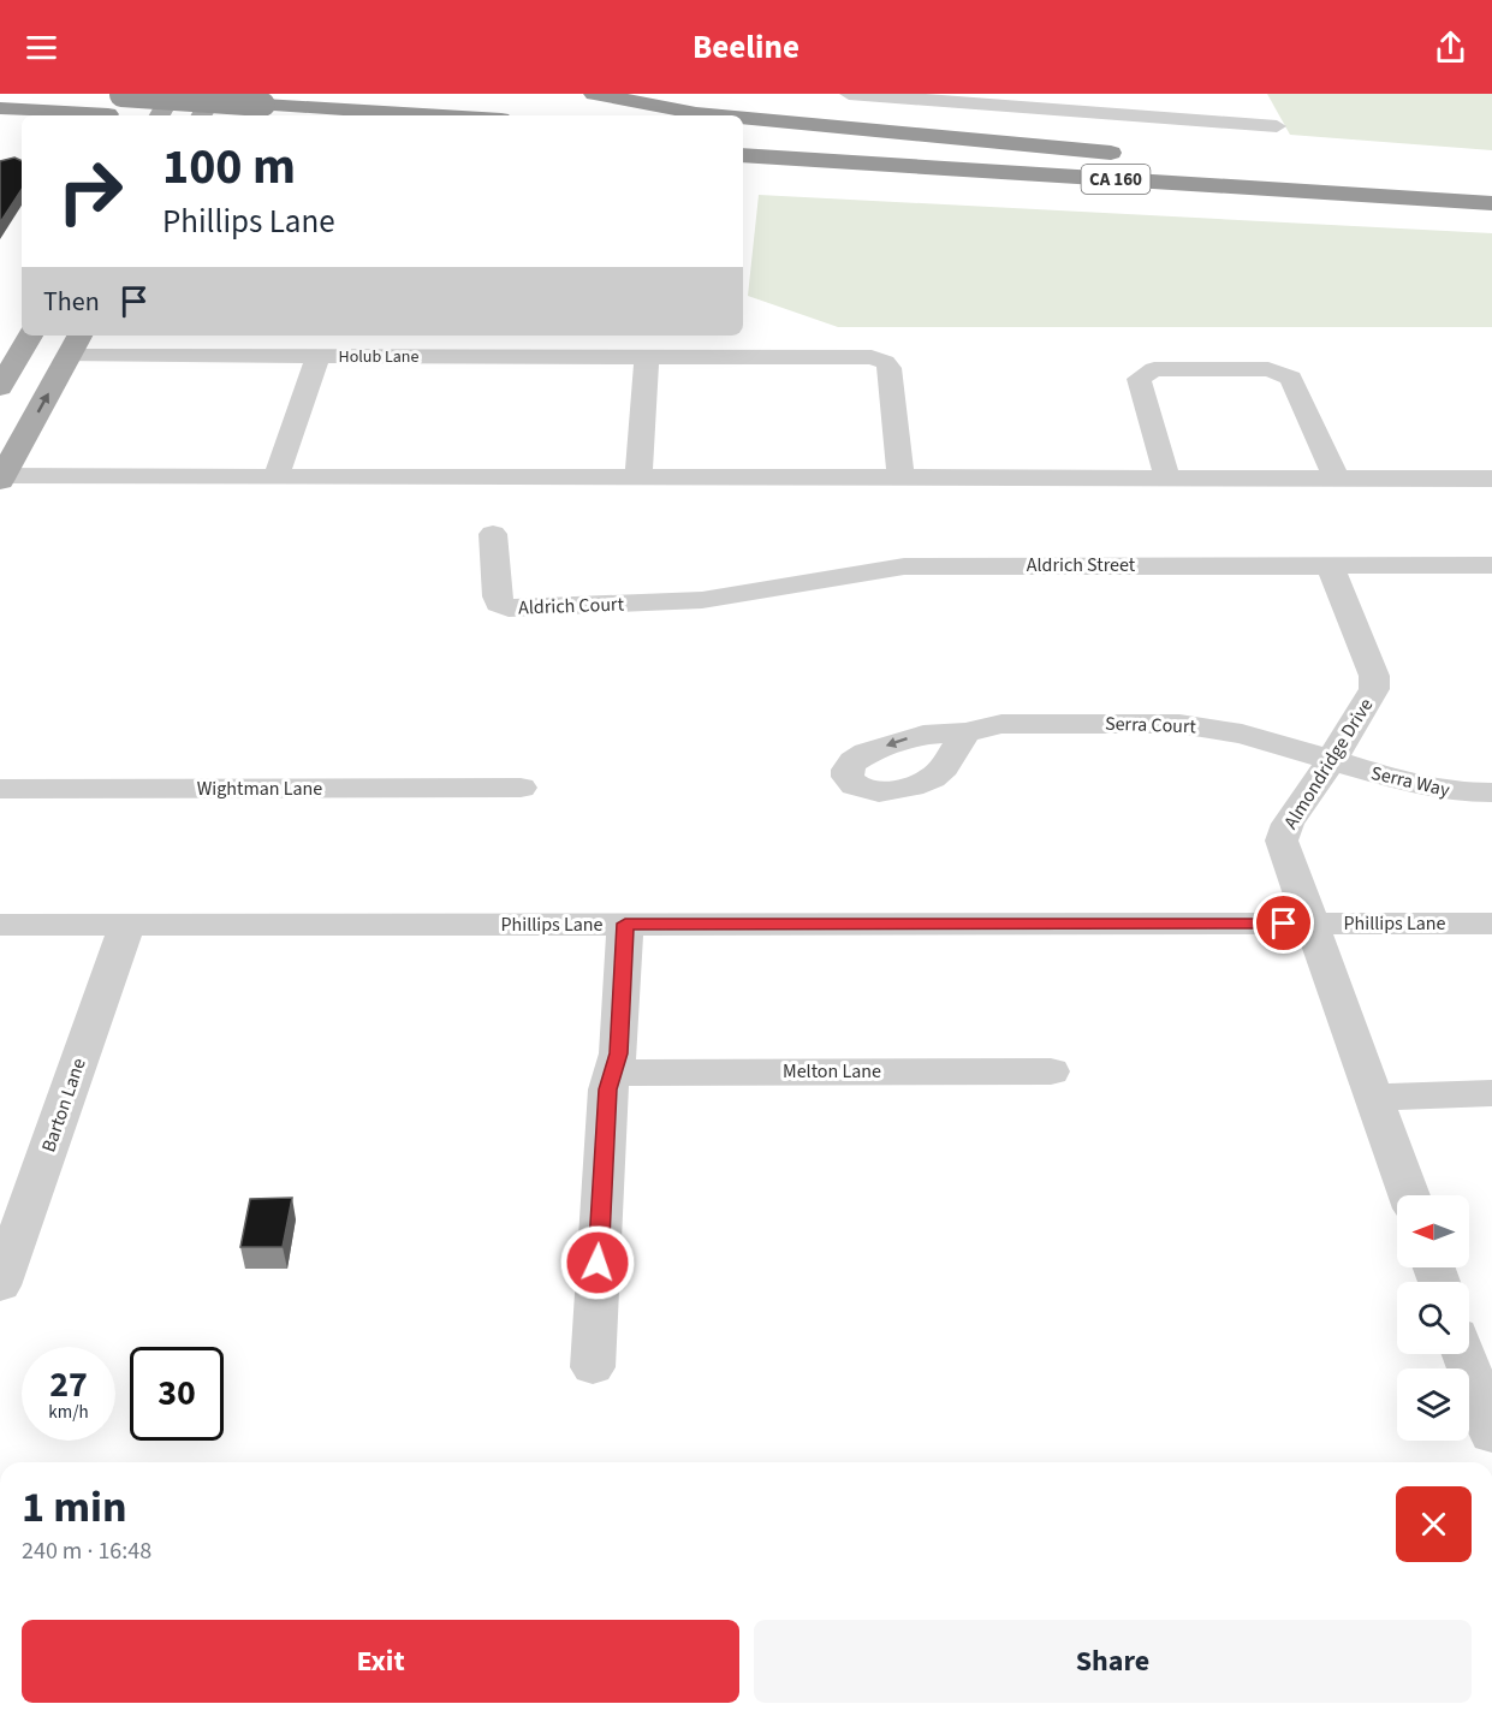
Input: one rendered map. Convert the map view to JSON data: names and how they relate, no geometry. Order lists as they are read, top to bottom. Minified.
{"streets":{"highway":["CA 160"],"street":["Holub Lane","Aldrich Street","Aldrich Court","Serra Court","Almondridge Drive","Serra Way","Wightman Lane","Phillips Lane","Melton Lane","Barton Lane"]},"crossings":[["Aldrich Street","Aldrich Court"],["Aldrich Street","Almondridge Drive"],["Serra Court","Almondridge Drive"],["Serra Court","Serra Way"],["Almondridge Drive","Serra Way"],["Almondridge Drive","Phillips Lane"],["Phillips Lane","Barton Lane"]],"north":"left","page":{"header":"Beeline","turn":["100 m","Phillips Lane"],"then":"Then","speed":"27 km/h","limit":"30","heading":["1 min","240 m · 16:48"],"buttons":["Exit","Share"]}}
